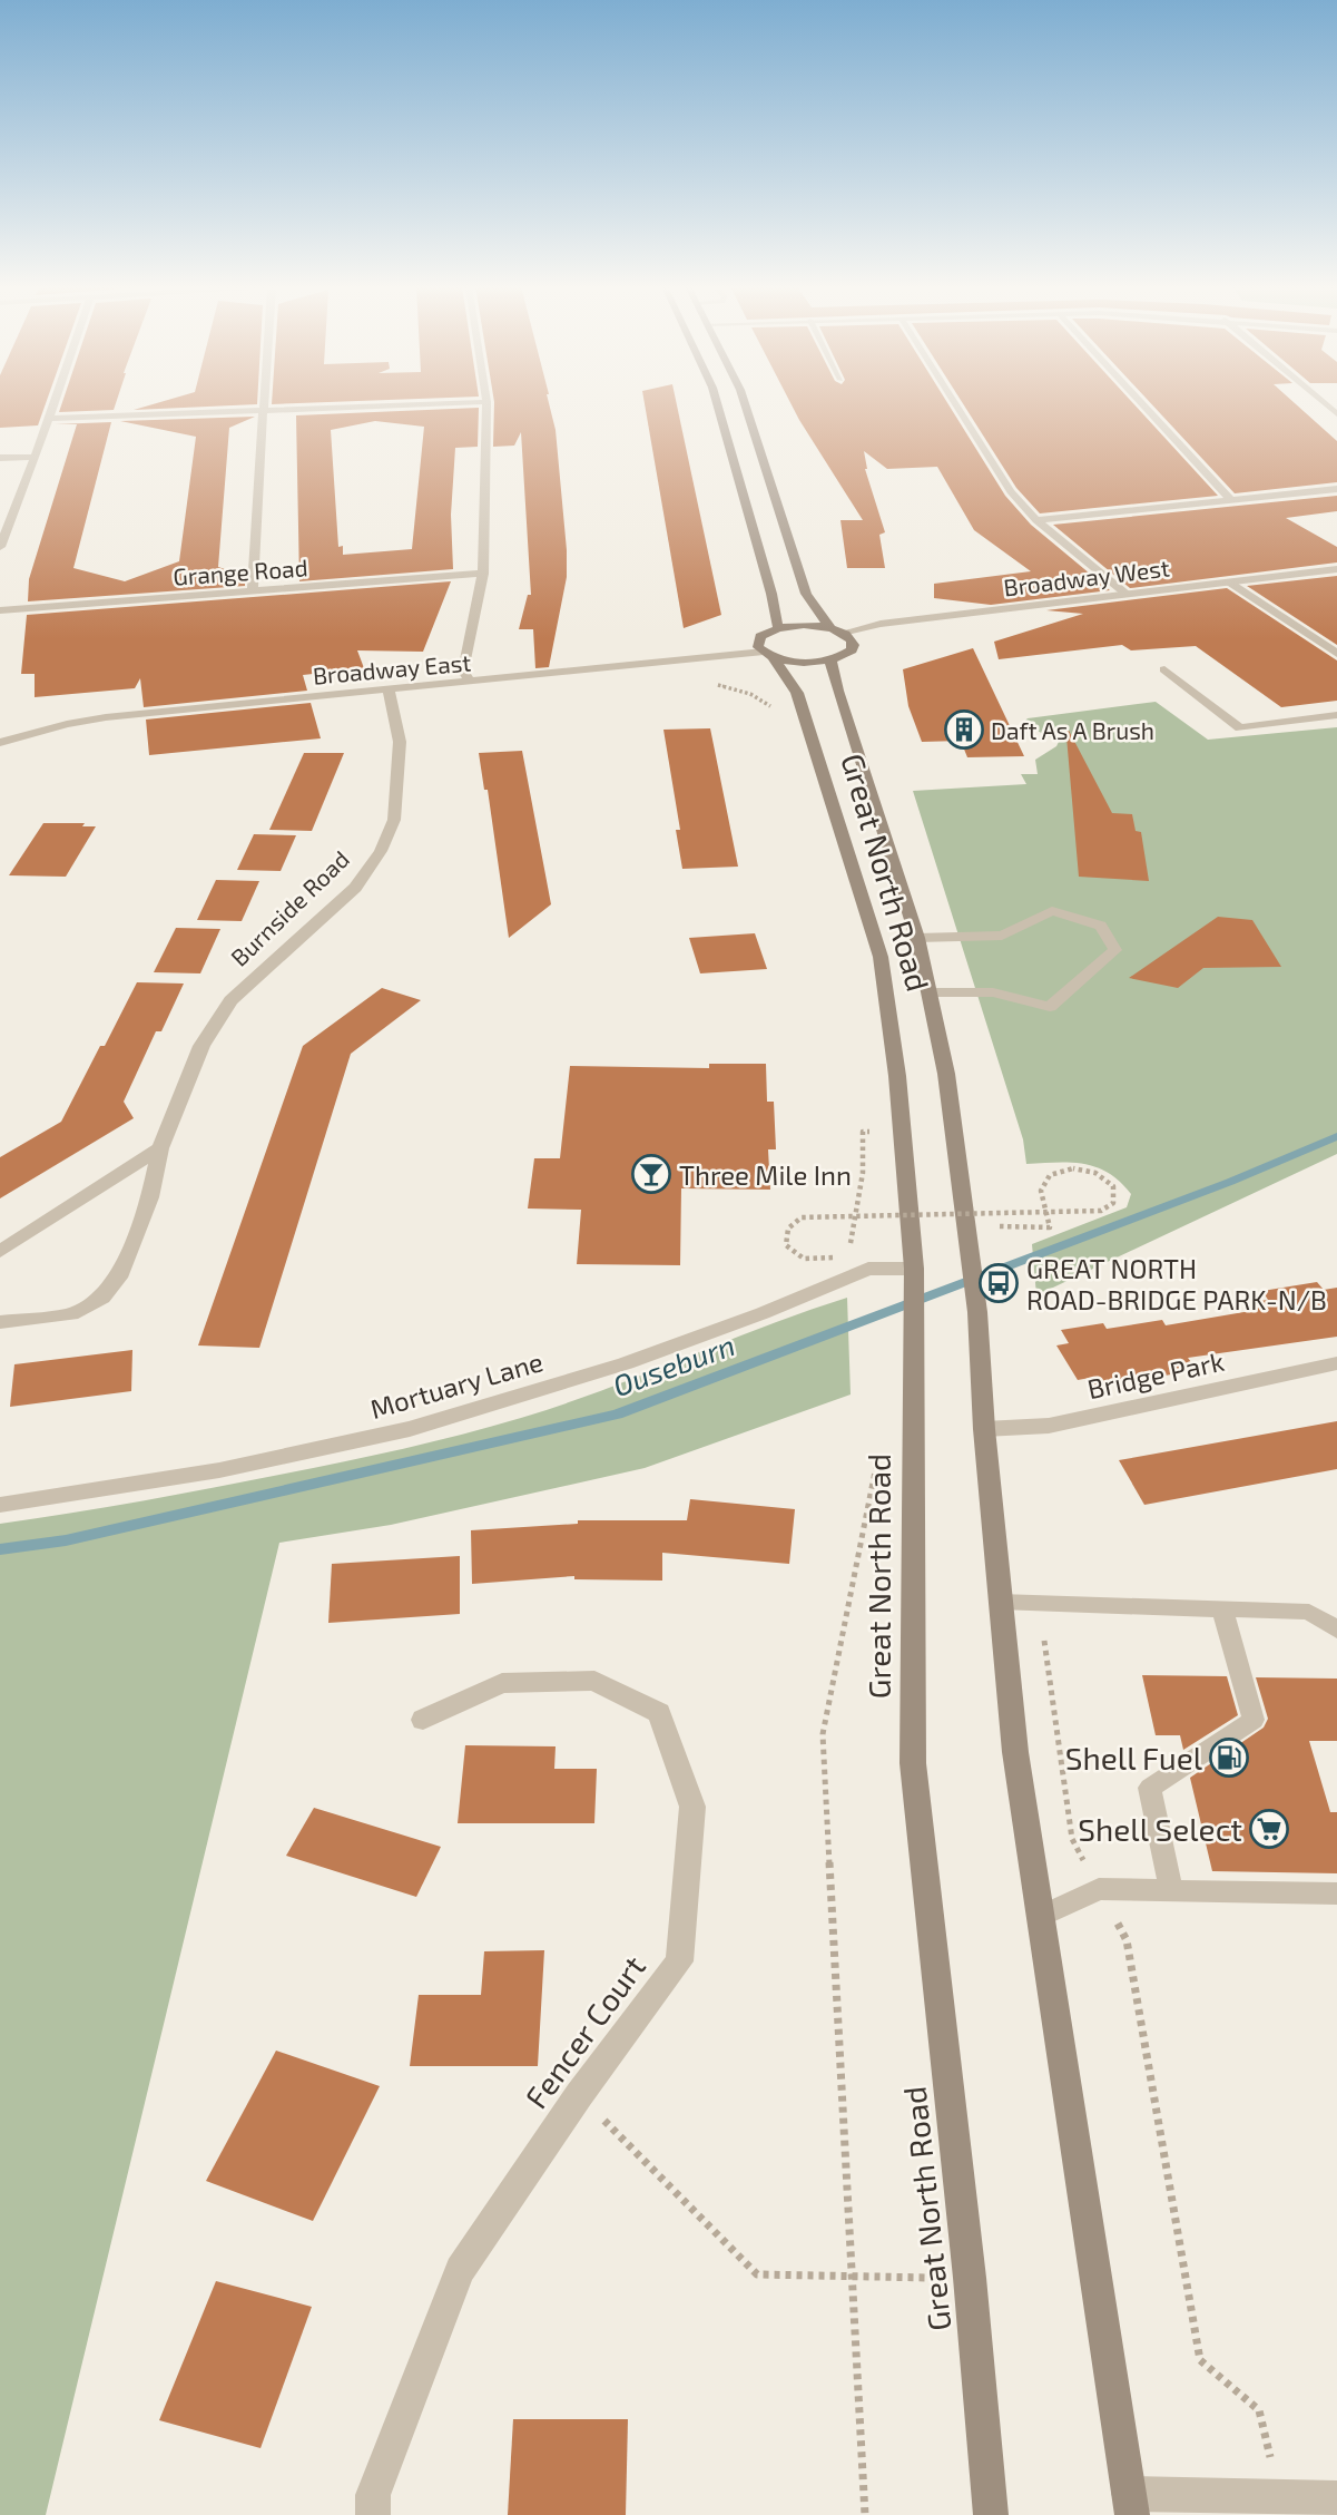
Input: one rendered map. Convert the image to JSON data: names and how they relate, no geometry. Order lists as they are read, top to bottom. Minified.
{"streets":{"main road":["Great North Road"],"street":["Grange Road","Broadway West","Broadway East","Burnside Road","Bridge Park","Mortuary Lane","Fencer Court"]},"crossings":[["Broadway East","Great North Road"],["Broadway East","Burnside Road"],["Great North Road","Bridge Park"],["Great North Road","Mortuary Lane"]],"water":["Ouseburn"],"places":{"building":["Daft As A Brush"],"bar":["Three Mile Inn"],"bus stop":["GREAT NORTH ROAD-BRIDGE PARK-N/B"],"fuel station":["Shell Fuel"],"supermarket":["Shell Select"]}}
